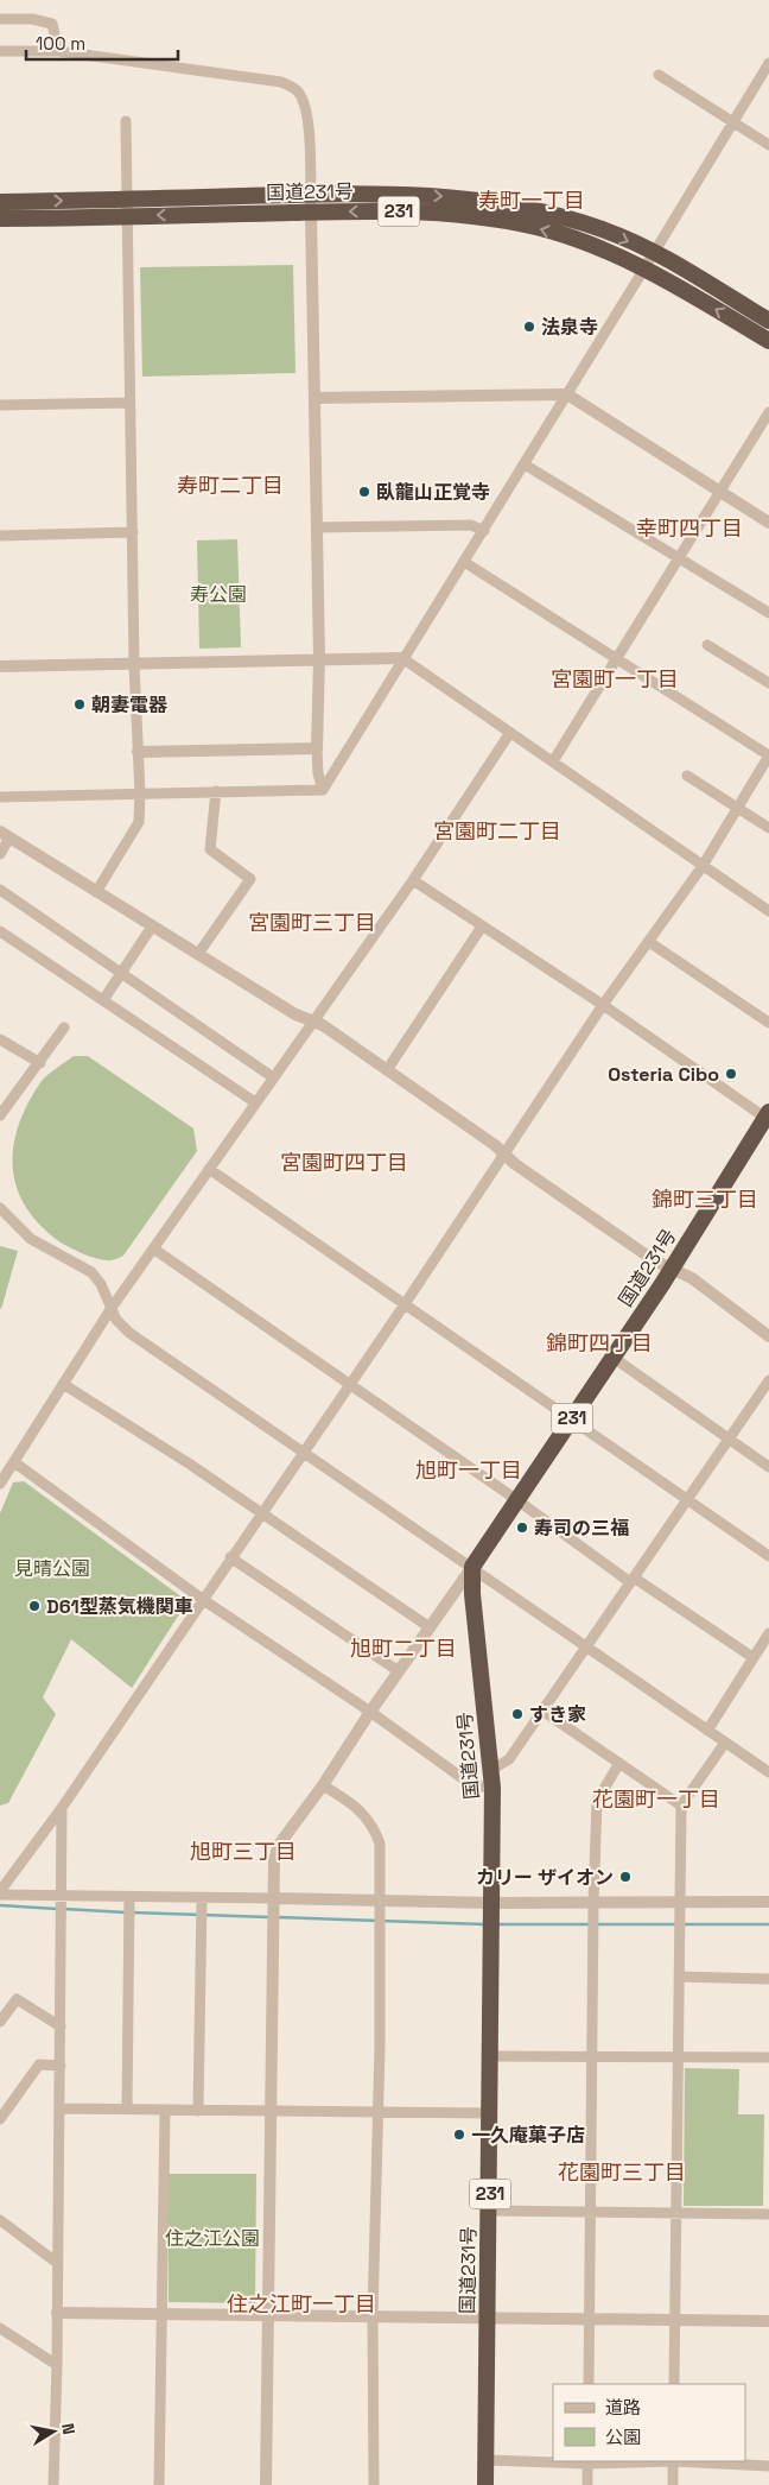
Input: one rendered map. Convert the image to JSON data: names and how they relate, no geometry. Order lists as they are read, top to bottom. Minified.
{"streets":{"highway":["国道231号","231"]},"districts":["寿町一丁目","寿町二丁目","幸町四丁目","宮園町一丁目","宮園町二丁目","宮園町三丁目","宮園町四丁目","錦町三丁目","錦町四丁目","旭町一丁目","旭町二丁目","花園町一丁目","旭町三丁目","花園町三丁目","住之江町一丁目"],"parks":["寿公園","見晴公園","住之江公園"],"places":["法泉寺","臥龍山正覚寺","朝妻電器","Osteria Cibo","寿司の三福","D61型蒸気機関車","すき家","カリー ザイオン","一久庵菓子店"],"legend":["道路","公園"],"scale_bar":"100 m","north":"right"}
